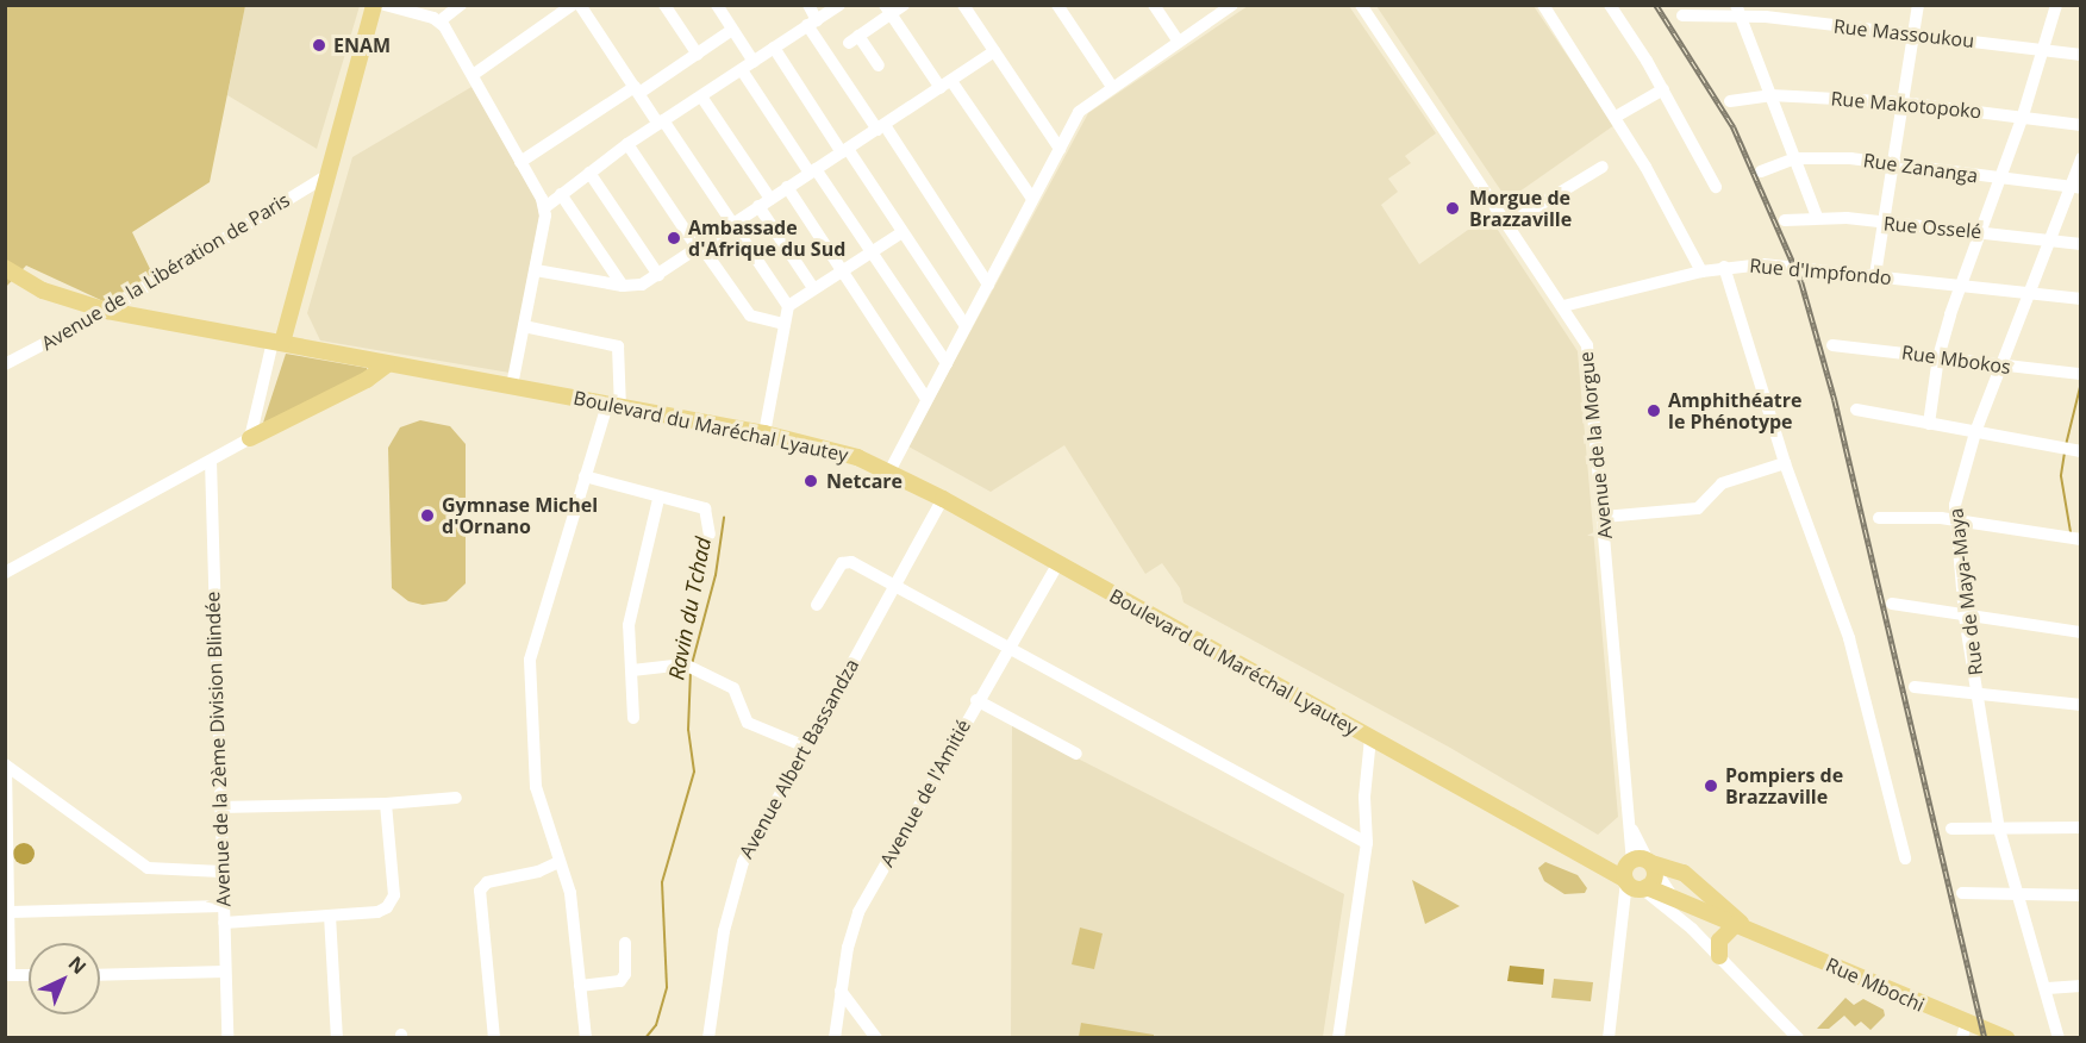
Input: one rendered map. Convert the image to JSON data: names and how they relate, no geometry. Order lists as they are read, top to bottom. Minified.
{"streets":{"main road":["Boulevard du Maréchal Lyautey","Rue Mbochi"],"street":["Rue Massoukou","Rue Makotopoko","Rue Zananga","Rue Osselé","Avenue de la Libération de Paris","Rue d'Impfondo","Rue Mbokos","Avenue de la Morgue","Rue de Maya-Maya","Avenue de la 2ème Division Blindée","Avenue Albert Bassandza","Avenue de l'Amitié"]},"crossings":[["Rue Zananga","Rue de Maya-Maya"],["Rue Osselé","Rue de Maya-Maya"],["Avenue de la Libération de Paris","Boulevard du Maréchal Lyautey"],["Rue d'Impfondo","Avenue de la Morgue"],["Rue d'Impfondo","Rue de Maya-Maya"],["Rue Mbokos","Rue de Maya-Maya"],["Boulevard du Maréchal Lyautey","Avenue de la Morgue"],["Boulevard du Maréchal Lyautey","Avenue Albert Bassandza"],["Boulevard du Maréchal Lyautey","Avenue de l'Amitié"],["Boulevard du Maréchal Lyautey","Rue Mbochi"],["Avenue de la Morgue","Rue Mbochi"]],"water":["Ravin du Tchad"],"places":["ENAM","Morgue de Brazzaville","Ambassade d'Afrique du Sud","Amphithéatre le Phénotype","Netcare","Gymnase Michel d'Ornano","Pompiers de Brazzaville"],"north":"top right"}
